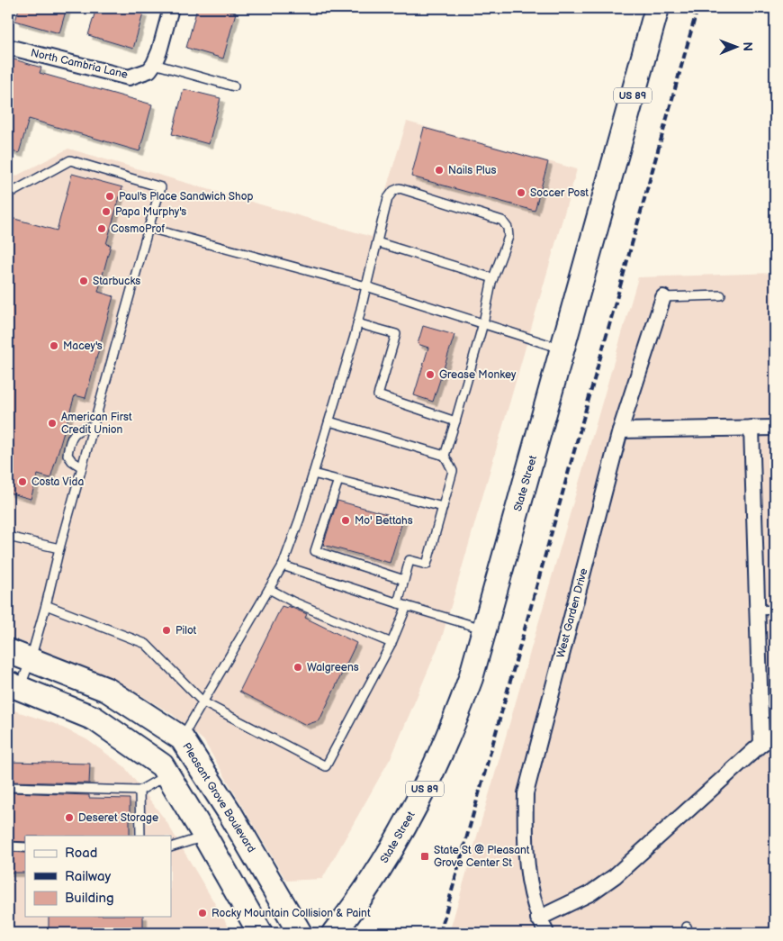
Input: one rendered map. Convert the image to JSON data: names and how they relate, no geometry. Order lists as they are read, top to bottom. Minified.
{"streets":{"main road":["US 89","State Street","Pleasant Grove Boulevard"],"street":["North Cambria Lane","West Garden Drive"]},"places":{"other":["Nails Plus","Soccer Post","Paul's Place Sandwich Shop","Papa Murphy's","CosmoProf","Starbucks","Macey's","Grease Monkey","American First Credit Union","Costa Vida","Mo' Bettahs","Pilot","Walgreens","Deseret Storage","Rocky Mountain Collision & Paint"],"transit":["State St @ Pleasant Grove Center St"]},"legend":["Road","Railway","Building"],"north":"right"}
